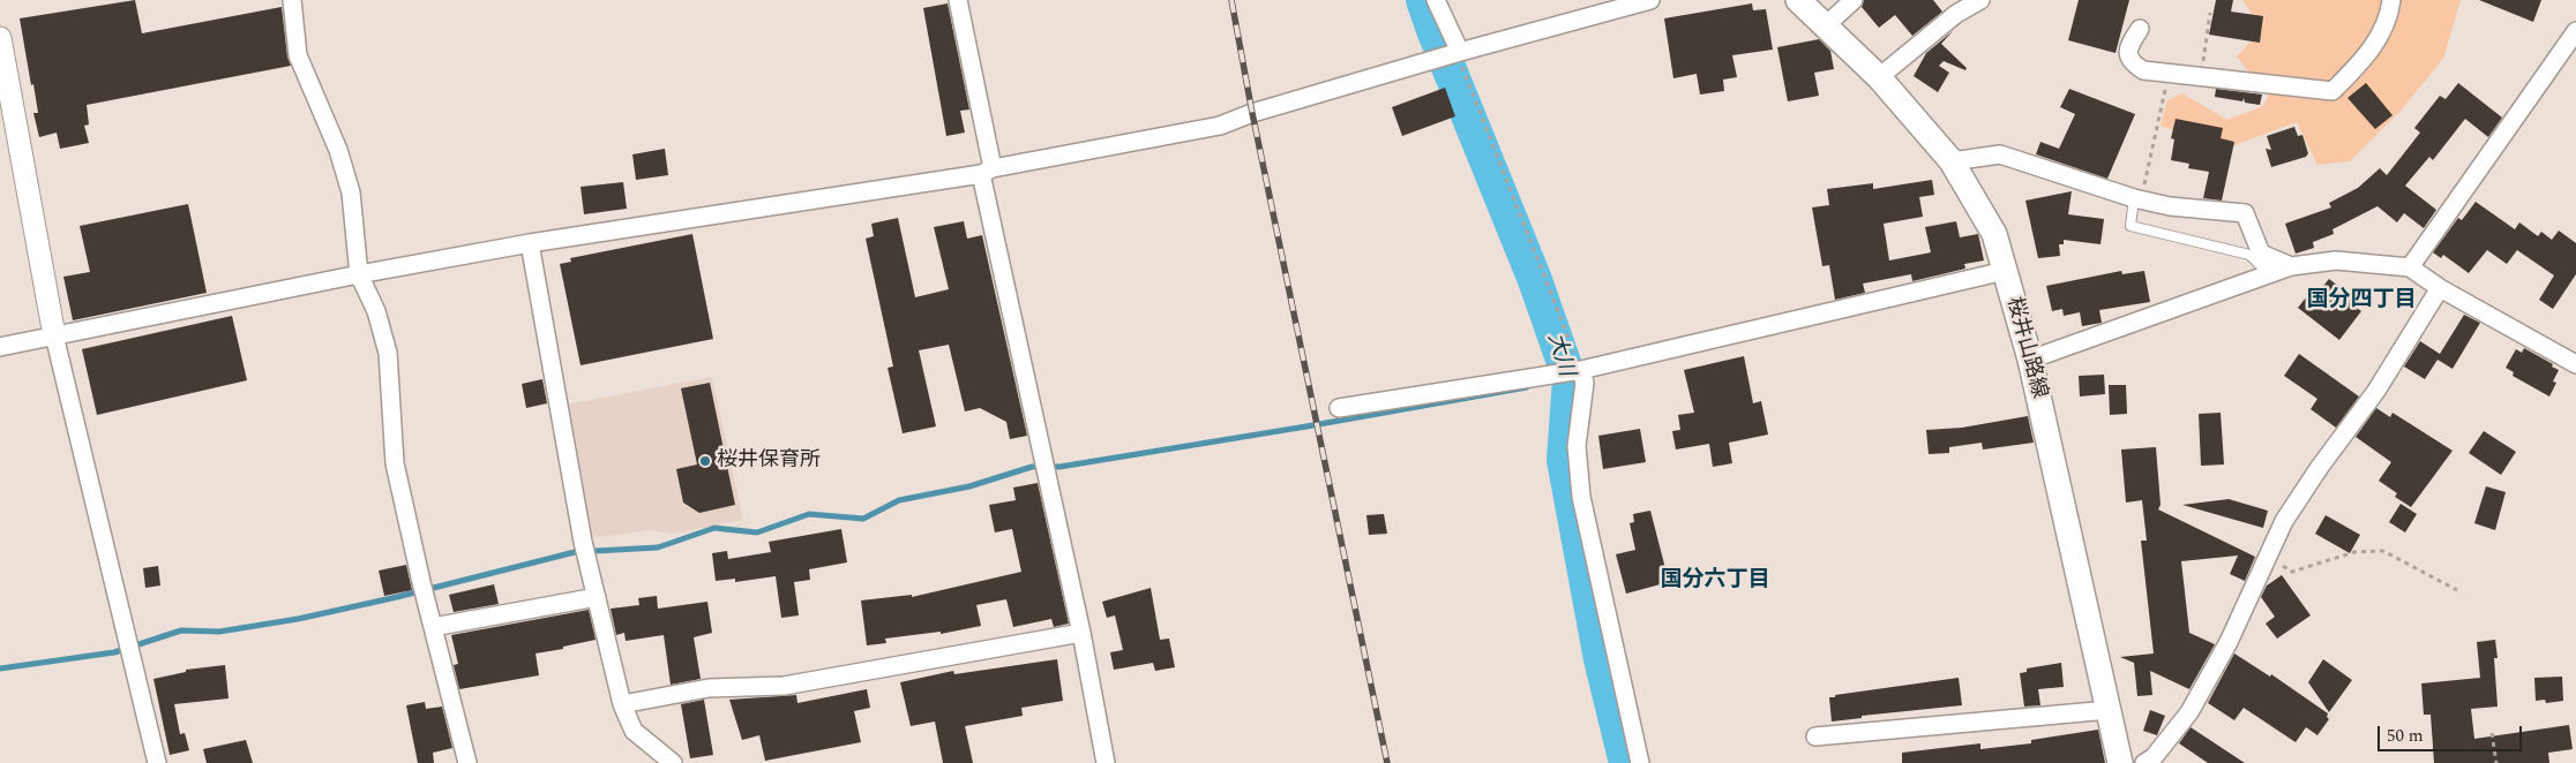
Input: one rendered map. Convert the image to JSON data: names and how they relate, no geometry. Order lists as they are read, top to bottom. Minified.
{"streets":{"main road":["桜井山路線"]},"districts":["国分四丁目","国分六丁目"],"water":["大川"],"places":["桜井保育所"],"scale_bar":"50 m"}
